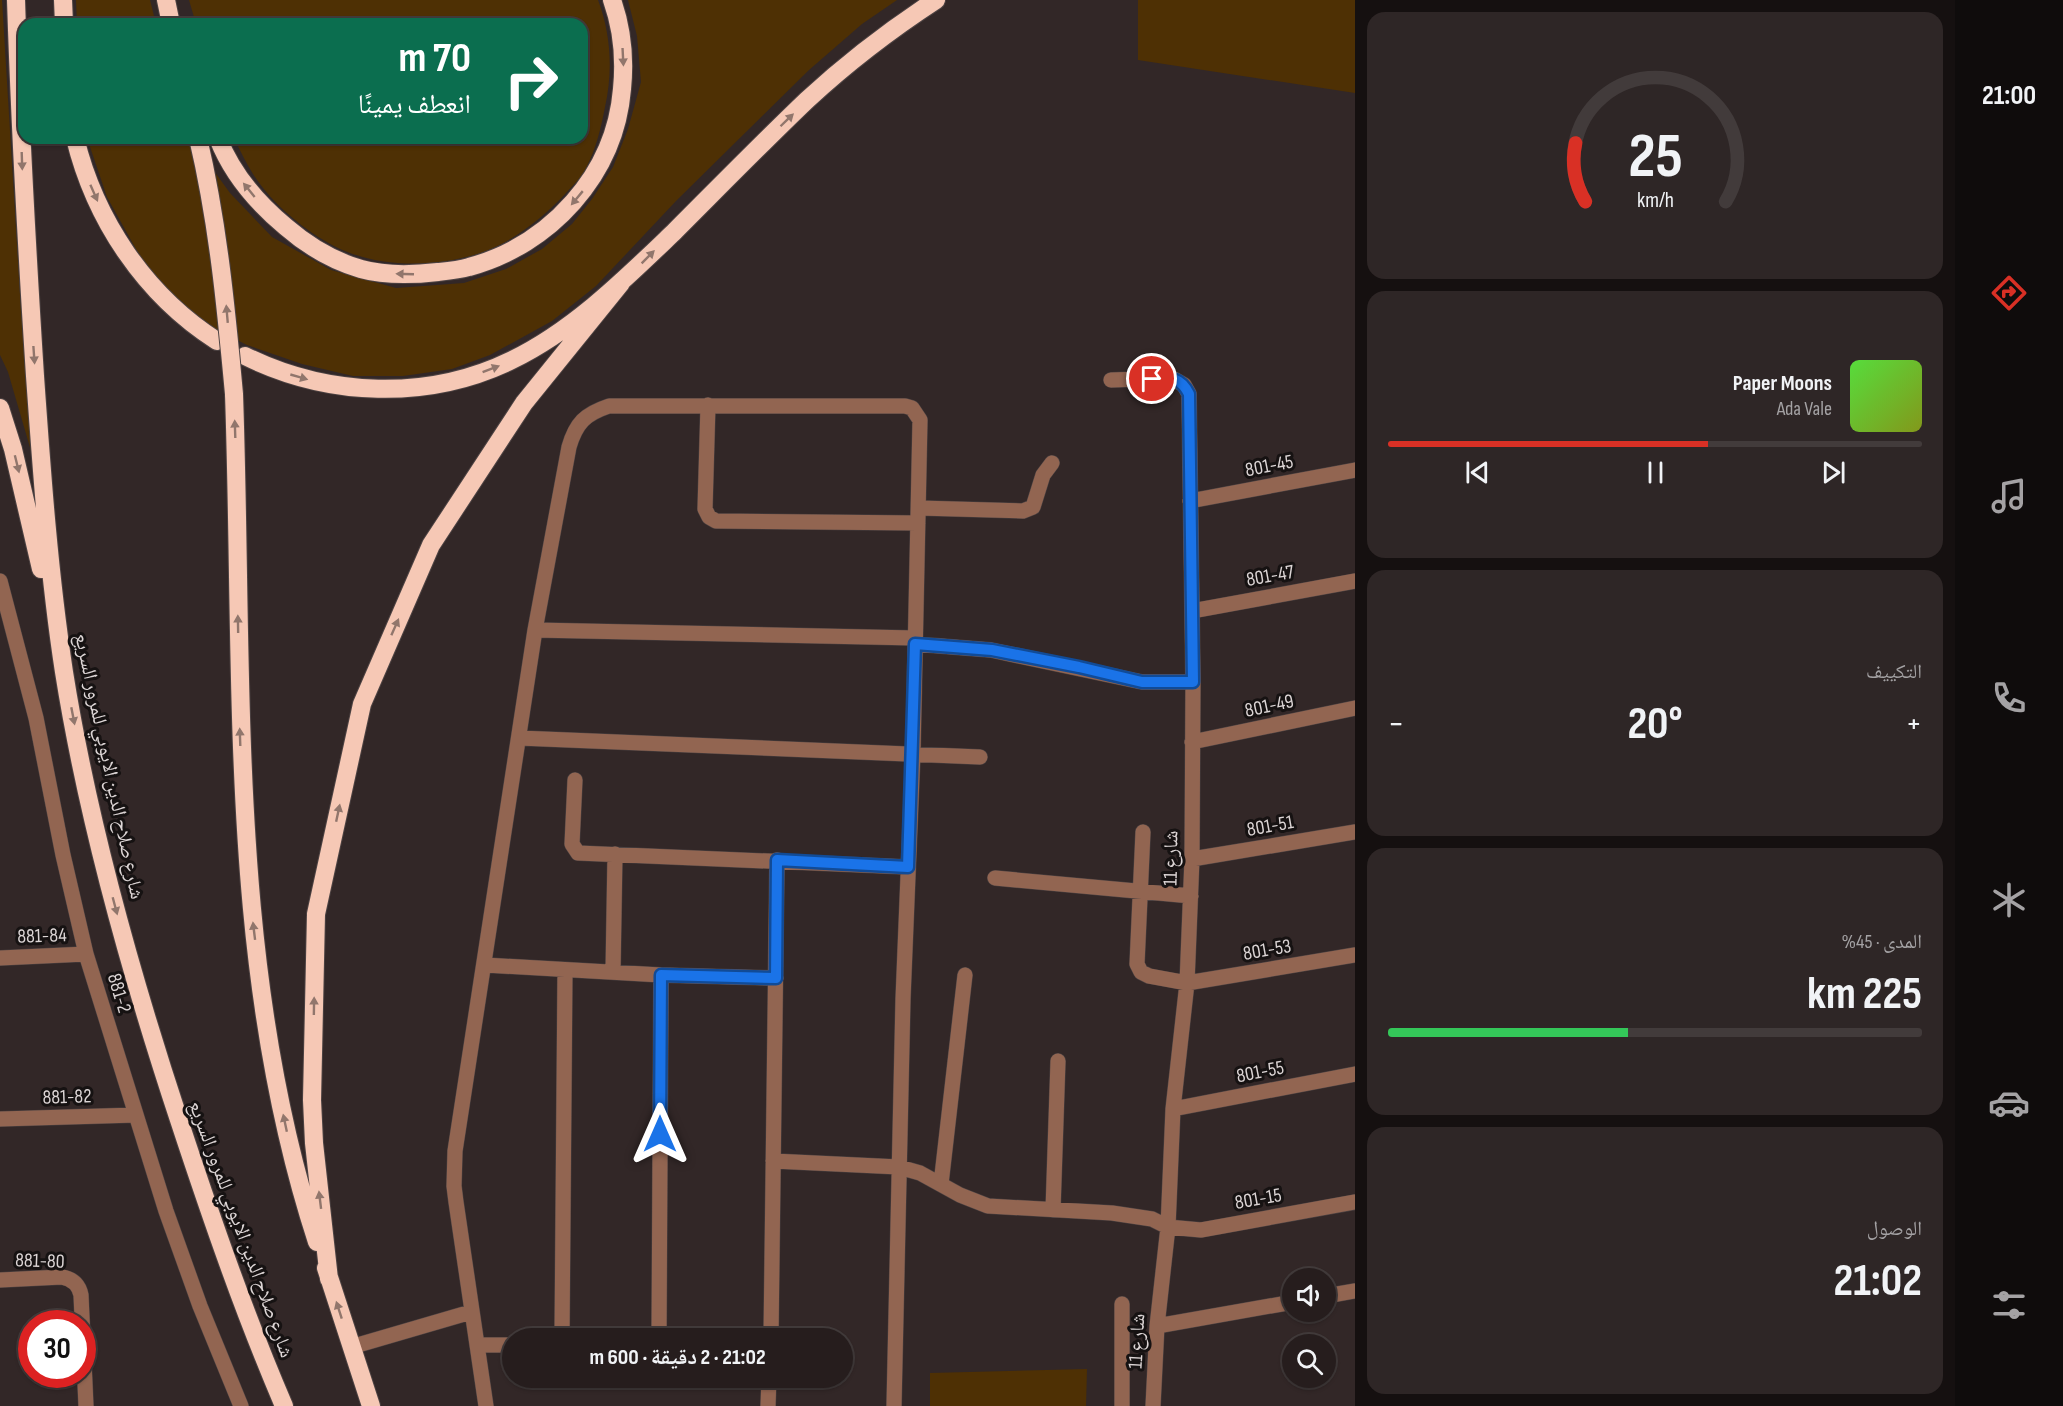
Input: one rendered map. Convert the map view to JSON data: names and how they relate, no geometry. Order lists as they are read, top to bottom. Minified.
{"streets":{"highway":["شارع صلاح الدين الايوبي للمرور السريع"],"street":["801-45","801-47","801-49","801-51","شارع 11","881-84","801-53","881-2","801-55","881-82","801-15","881-80"]},"crossings":[["801-45","شارع 11"],["801-47","شارع 11"],["801-49","شارع 11"],["801-51","شارع 11"],["شارع 11","801-53"],["شارع 11","801-55"],["شارع 11","801-15"],["881-84","881-2"],["881-2","881-82"]],"page":{"tabs":"21:00","turn":["70 m","انعطف يمينًا"],"song":["Paper Moons","Ada Vale"],"tile":["التكييف",["المدى · 45%","225 km"],["الوصول","21:02"]],"heat":["−","20°","+"],"limit":"30","trip":"21:02 · 2 دقيقة · 600 m","gauge":["25","km/h"]}}
